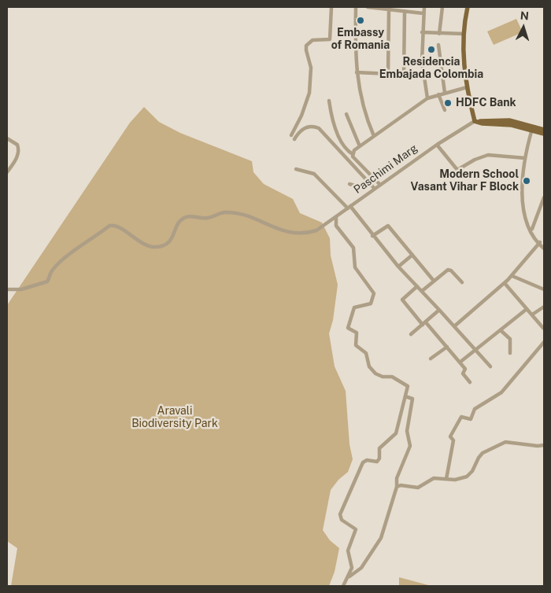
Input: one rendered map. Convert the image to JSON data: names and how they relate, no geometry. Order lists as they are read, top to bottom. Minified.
{"streets":{"street":["Paschimi Marg"]},"parks":["Aravali Biodiversity Park"],"places":["Embassy of Romania","Residencia Embajada Colombia","HDFC Bank","Modern School Vasant Vihar F Block"],"north":"top"}
